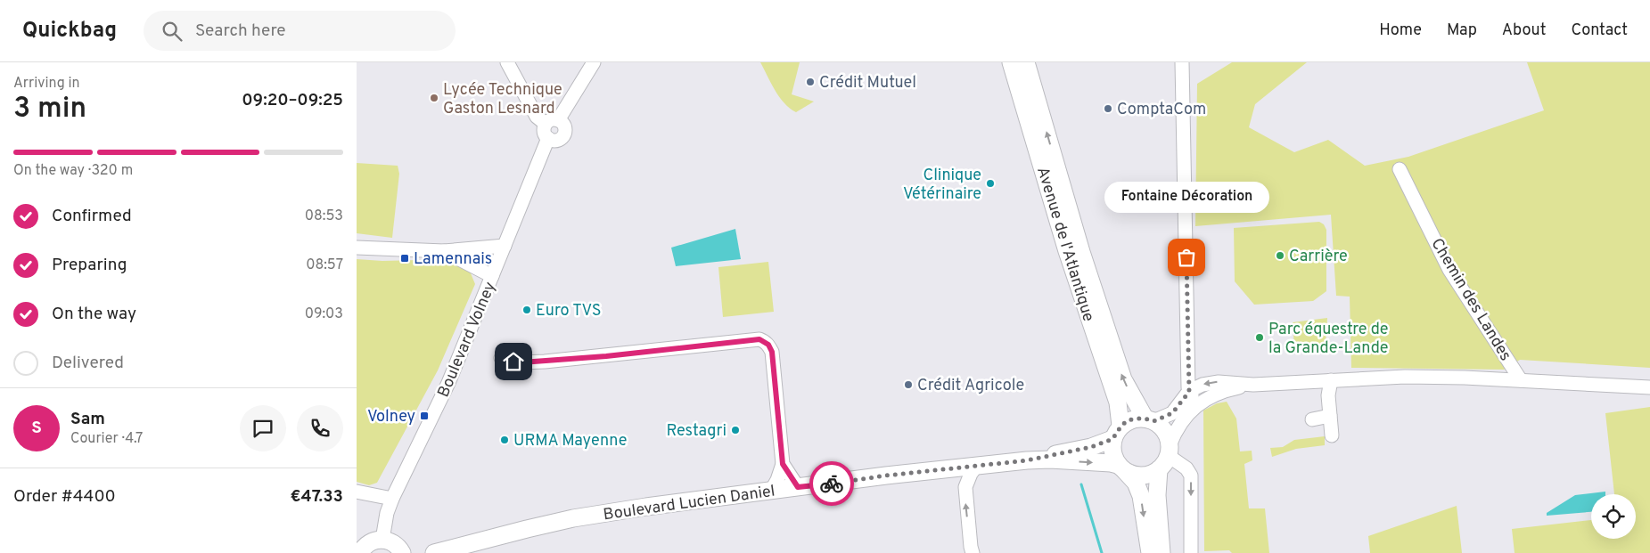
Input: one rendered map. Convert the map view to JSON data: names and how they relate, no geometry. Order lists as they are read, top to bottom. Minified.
{"streets":{"main road":["Avenue de l'Atlantique","Boulevard Lucien Daniel"],"street":["Chemin des Landes","Boulevard Volney"]},"crossings":[["Avenue de l'Atlantique","Boulevard Lucien Daniel"]],"places":{"other":["Crédit Mutuel","Lycée Technique Gaston Lesnard","ComptaCom","Clinique Vétérinaire","Carrière","Fontaine Décoration","Euro TVS","Parc équestre de la Grande-Lande","Crédit Agricole","Restagri","URMA Mayenne"],"transit":["Lamennais","Volney"]},"page":{"header":"Quickbag","search":"Search here","nav":["Home","Map","About","Contact"],"heading":["3 min","Arriving in","09:20–09:25"],"panel":["Sam","Courier · 4.7","Order #4400","€47.33"],"bar":"On the way · 320 m","bubble":"Fontaine Décoration","list":[["Confirmed","08:53"],["Preparing","08:57"],["On the way","09:03"],"Delivered"],"round":"S"}}
